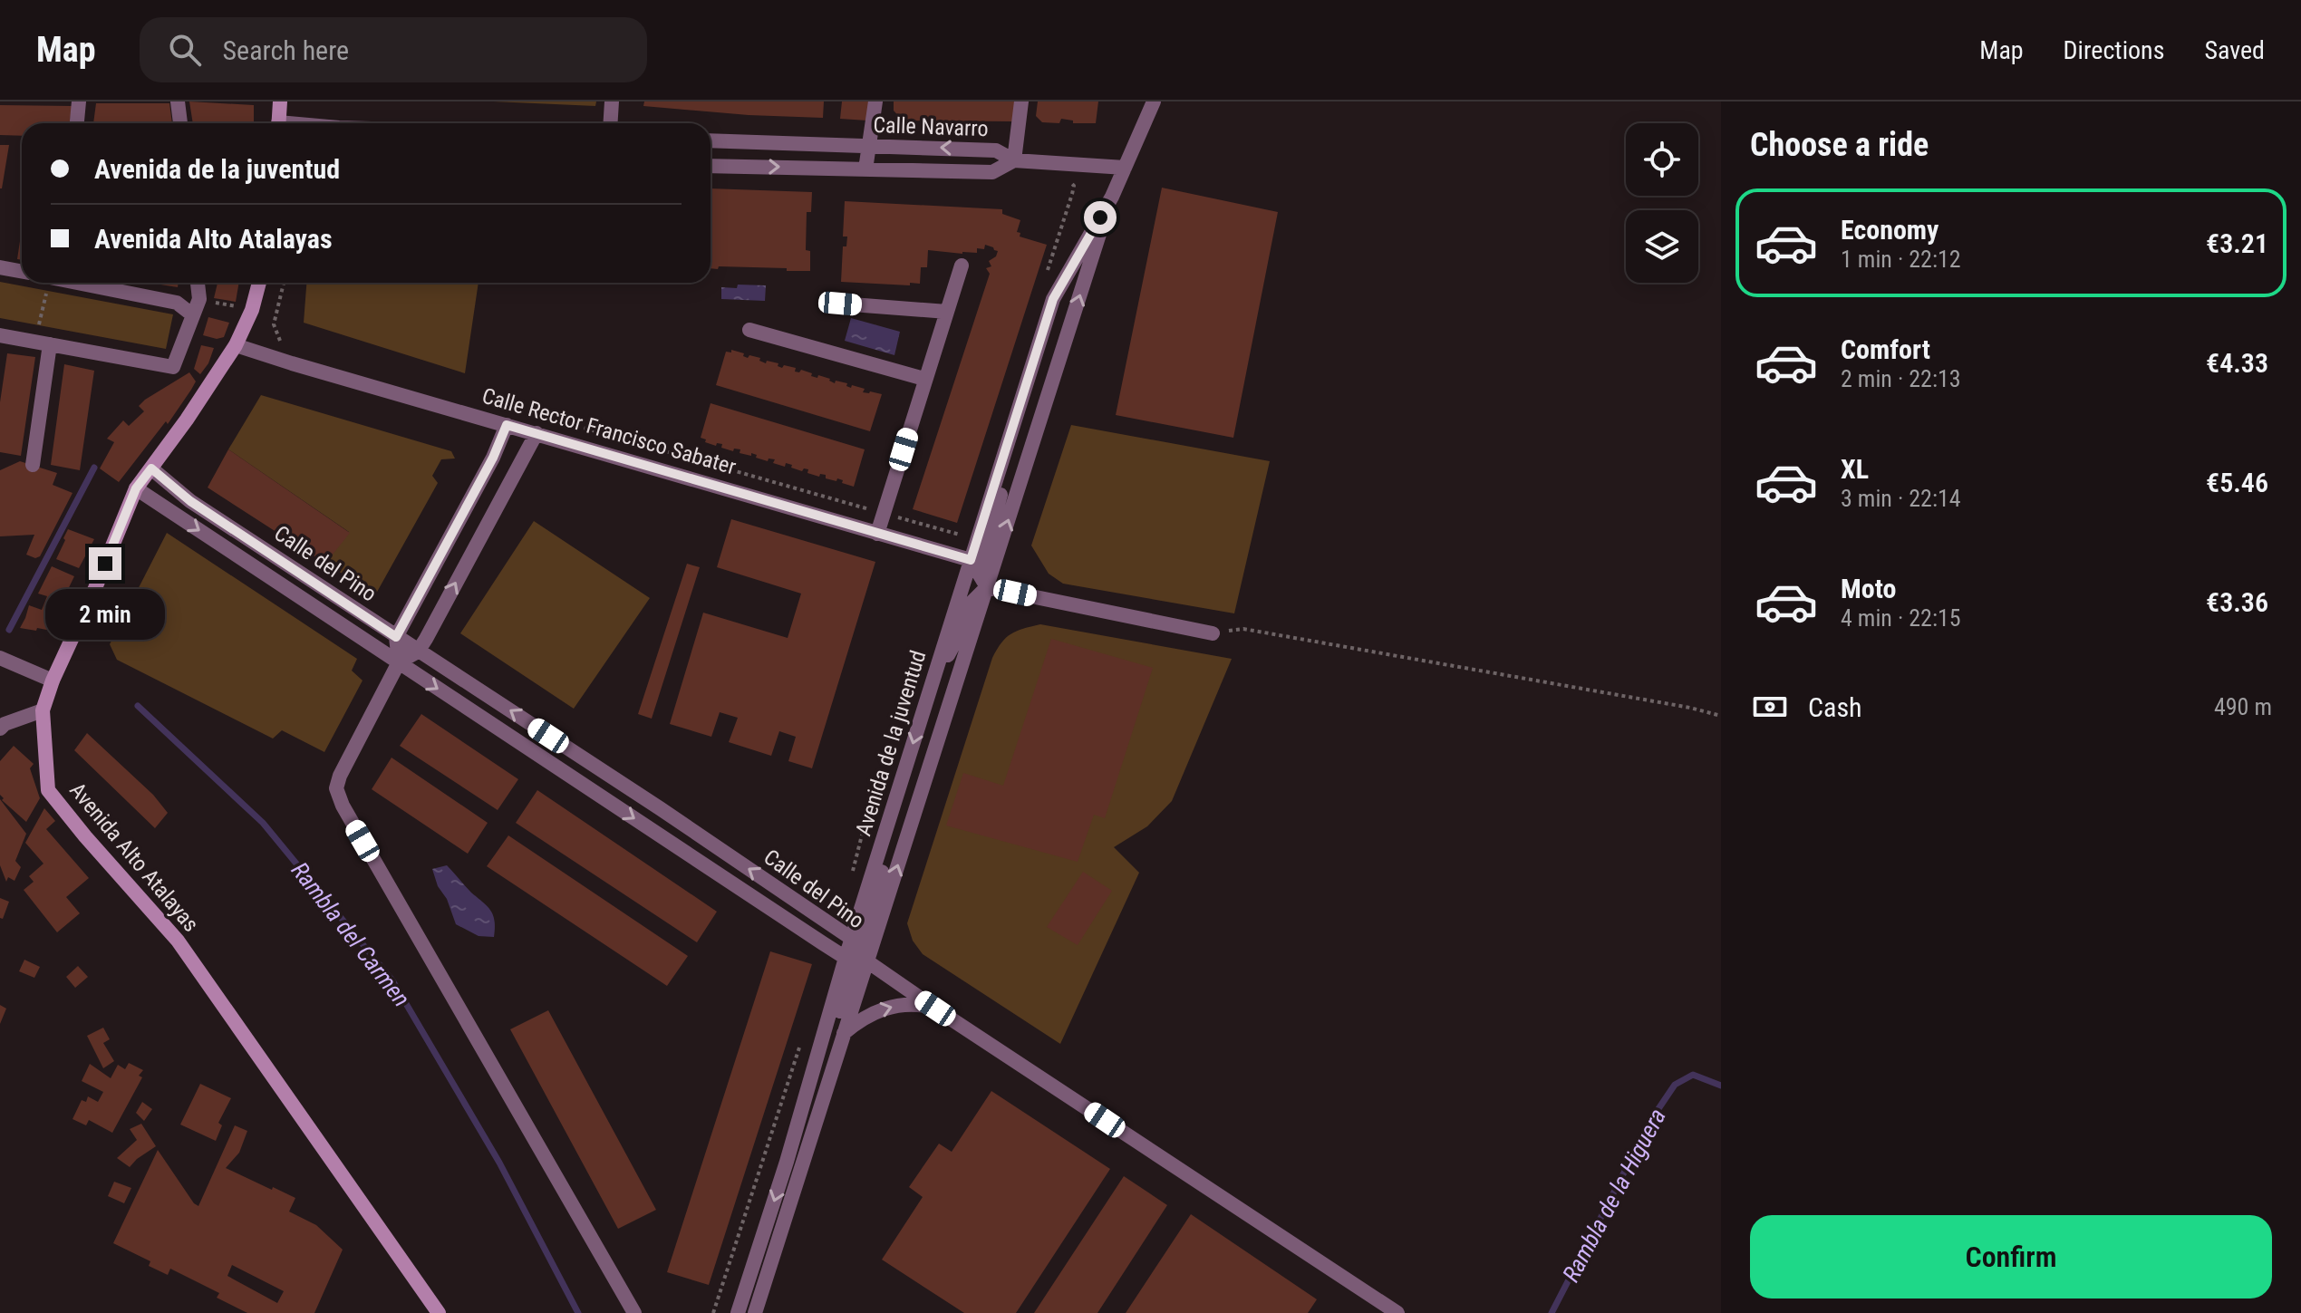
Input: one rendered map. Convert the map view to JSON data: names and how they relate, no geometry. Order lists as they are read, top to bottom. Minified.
{"streets":{"main road":["Avenida Alto Atalayas"],"street":["Calle Navarro","Calle Rector Francisco Sabater","Calle del Pino","Avenida de la juventud"]},"crossings":[["Calle Rector Francisco Sabater","Avenida de la juventud"],["Calle Rector Francisco Sabater","Avenida Alto Atalayas"],["Calle del Pino","Avenida de la juventud"],["Calle del Pino","Avenida Alto Atalayas"]],"water":["Rambla del Carmen","Rambla de la Higuera"],"page":{"header":"Map","search":"Search here","nav":["Map","Directions","Saved"],"heading":"Choose a ride","banner":["Avenida de la juventud","Avenida Alto Atalayas"],"list":[{"name":"Economy","note":"1 min · 22:12","value":"€3.21"},{"name":"Comfort","note":"2 min · 22:13","value":"€4.33"},{"name":"XL","note":"3 min · 22:14","value":"€5.46"},{"name":"Moto","note":"4 min · 22:15","value":"€3.36"}],"bubble":"2 min","pay":["Cash","490 m"],"buttons":"Confirm"}}
